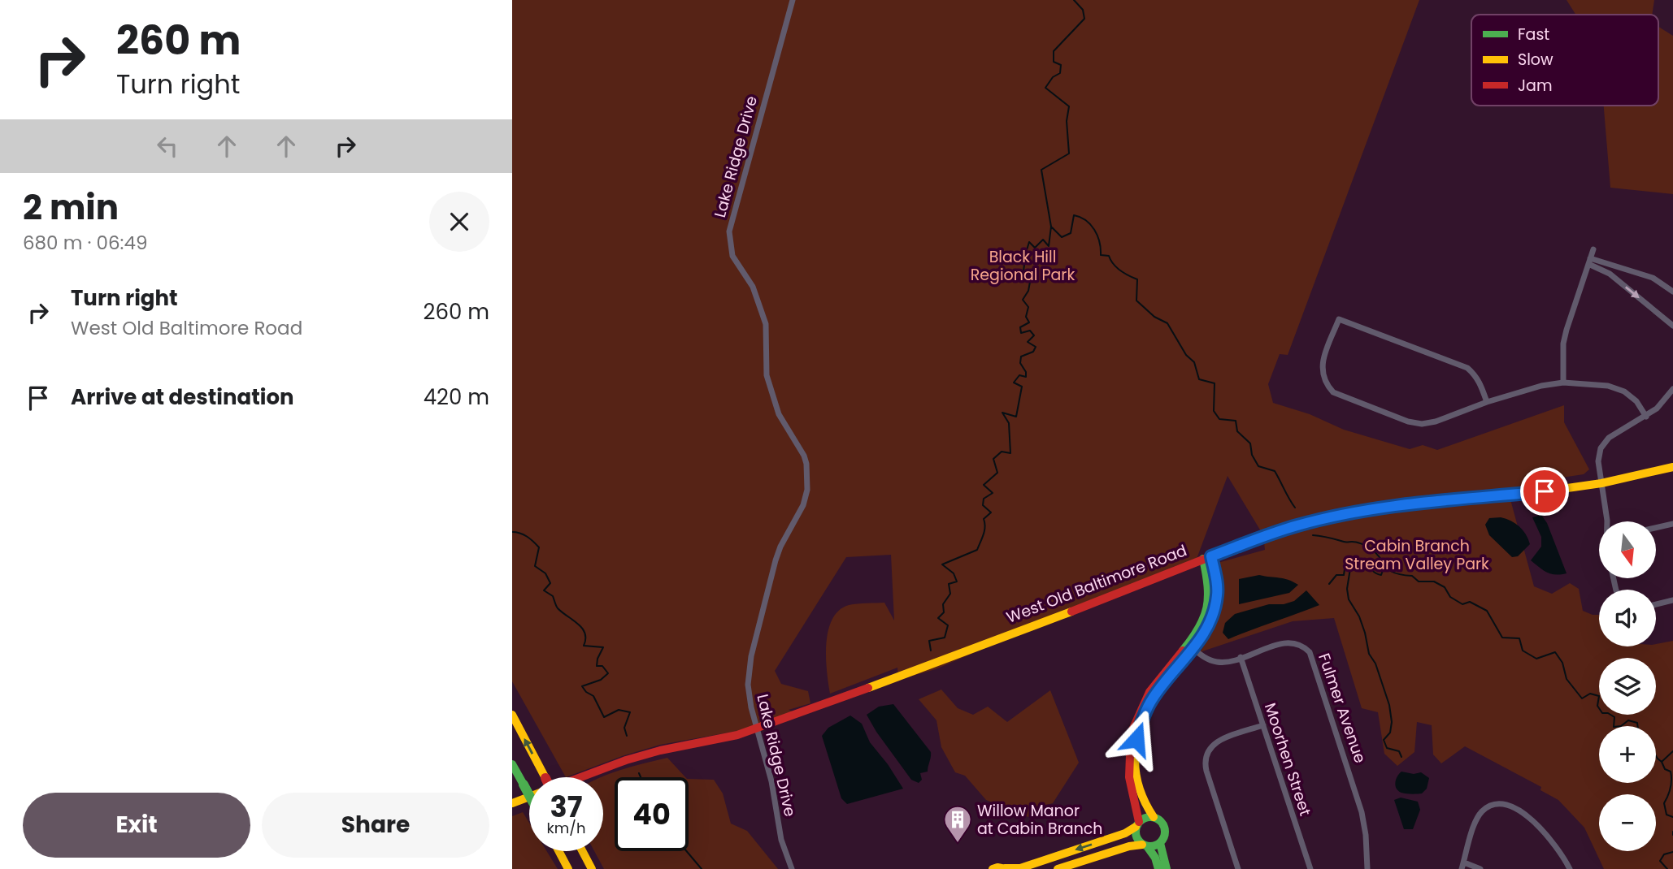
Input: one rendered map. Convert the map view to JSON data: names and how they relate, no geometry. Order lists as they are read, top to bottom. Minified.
{"streets":{"main road":["West Old Baltimore Road"],"street":["Lake Ridge Drive","Fulmer Avenue","Moorhen Street"]},"crossings":[["Lake Ridge Drive","West Old Baltimore Road"],["Fulmer Avenue","Moorhen Street"]],"parks":["Black Hill Regional Park","Cabin Branch Stream Valley Park"],"places":{"building":["Willow Manor at Cabin Branch"]},"legend":["Fast","Slow","Jam"],"north":"bottom","page":{"turn":["260 m","Turn right"],"heading":["2 min","680 m · 06:49"],"list":[{"name":"Turn right","note":"West Old Baltimore Road","value":"260 m"},{"name":"Arrive at destination","value":"420 m"}],"map_buttons":["+","−"],"speed":"37 km/h","limit":"40","buttons":["Exit","Share"]}}
